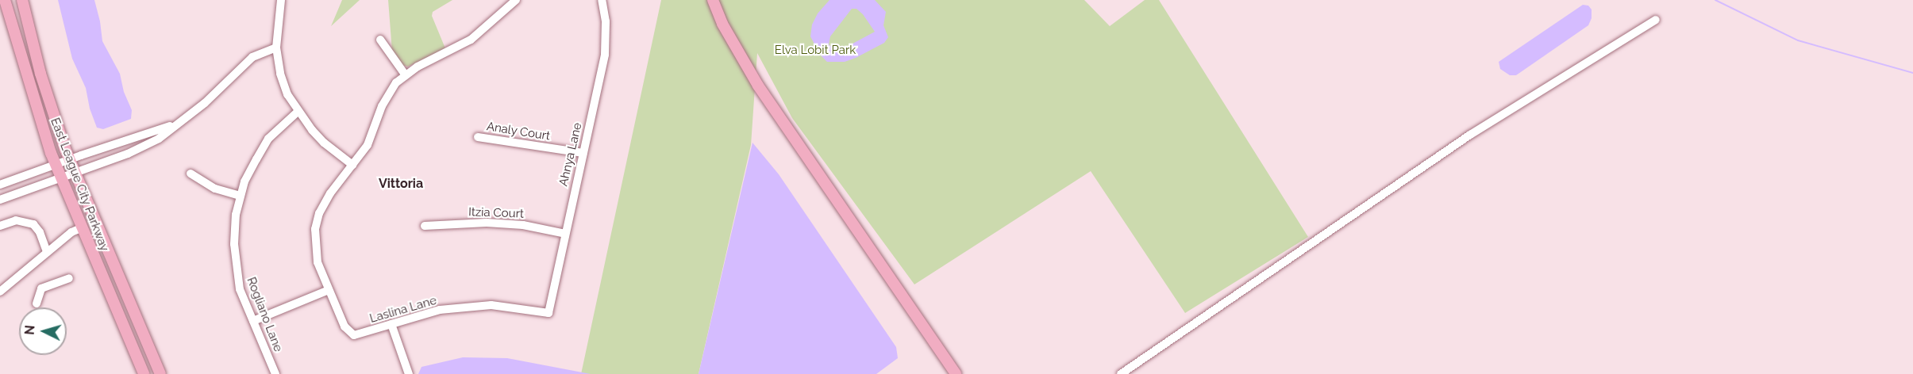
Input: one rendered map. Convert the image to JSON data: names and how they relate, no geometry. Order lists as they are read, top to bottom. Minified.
{"streets":{"main road":["East League City Parkway"],"street":["Analy Court","Ahnya Lane","Itzia Court","Laslina Lane","Rogliano Lane"]},"crossings":[["Analy Court","Ahnya Lane"],["Ahnya Lane","Itzia Court"],["Ahnya Lane","Laslina Lane"]],"districts":["Vittoria"],"parks":["Elva Lobit Park"],"north":"left"}
